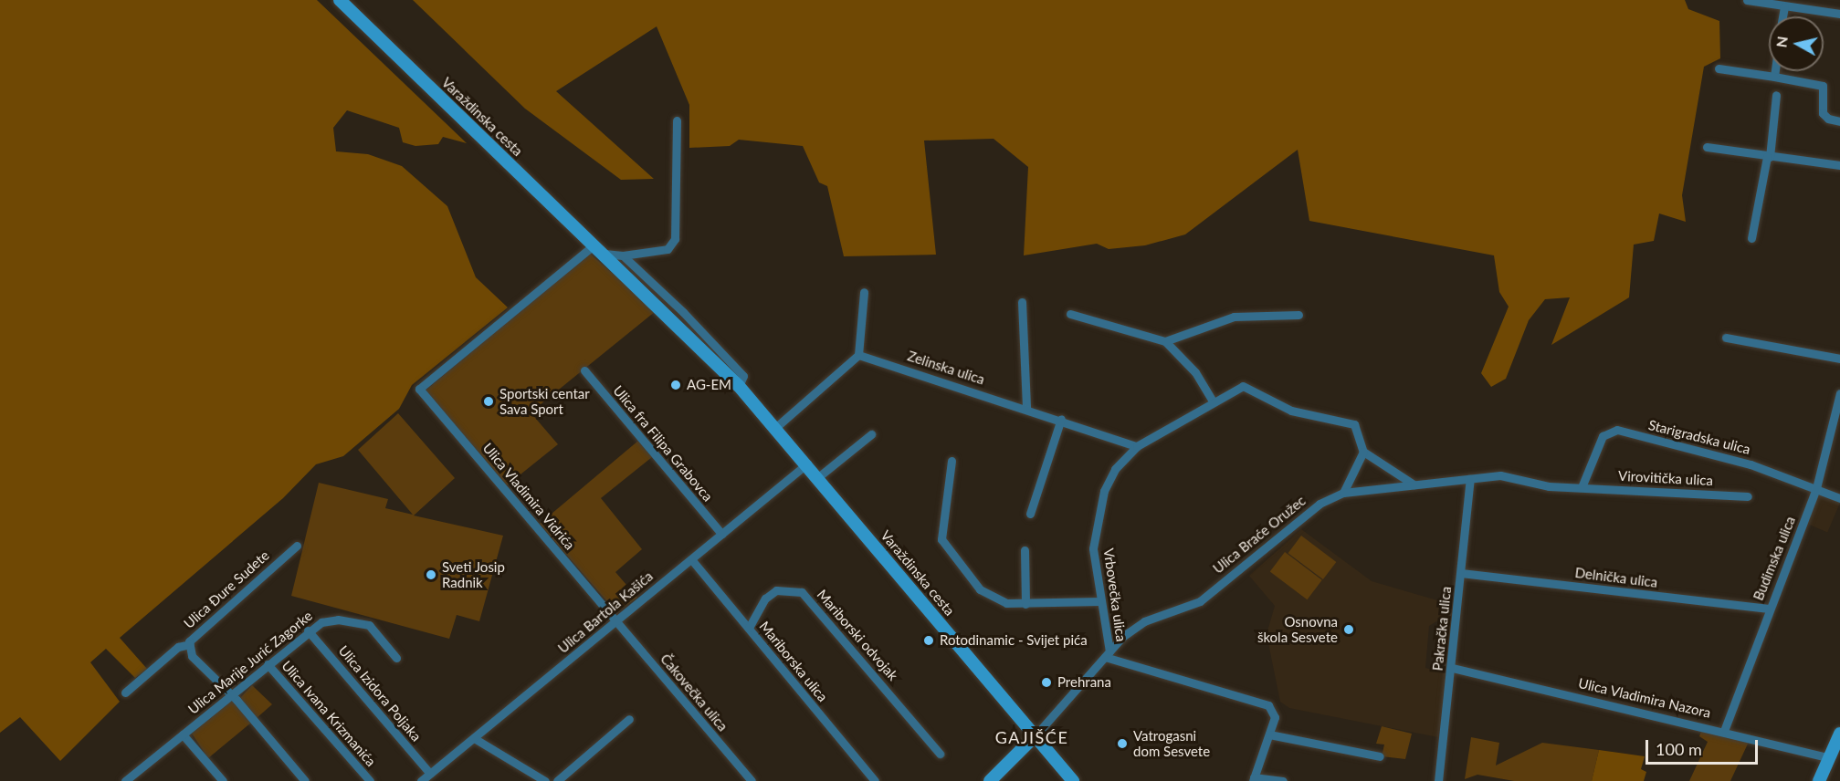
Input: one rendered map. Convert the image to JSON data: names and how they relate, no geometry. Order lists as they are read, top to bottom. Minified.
{"streets":{"main road":["Varaždinska cesta"],"street":["Zelinska ulica","Starigradska ulica","Ulica fra Filipa Grabovca","Virovitička ulica","Ulica Vladimira Vidrića","Ulica Braće Oružec","Budimska ulica","Delnička ulica","Ulica Đure Sudete","Vrbovečka ulica","Ulica Bartola Kašića","Pakračka ulica","Mariborski odvojak","Mariborska ulica","Ulica Marije Jurić Zagorke","Čakovečka ulica","Ulica Izidora Poljaka","Ulica Vladimira Nazora","Ulica Ivana Krizmanića"]},"crossings":[["Varaždinska cesta","Ulica Vladimira Vidrića"],["Varaždinska cesta","Ulica Braće Oružec"],["Varaždinska cesta","Ulica Bartola Kašića"],["Zelinska ulica","Vrbovečka ulica"],["Starigradska ulica","Virovitička ulica"],["Starigradska ulica","Ulica Braće Oružec"],["Starigradska ulica","Budimska ulica"],["Ulica fra Filipa Grabovca","Ulica Bartola Kašića"],["Virovitička ulica","Ulica Braće Oružec"],["Ulica Vladimira Vidrića","Ulica Bartola Kašića"],["Ulica Vladimira Vidrića","Čakovečka ulica"],["Ulica Braće Oružec","Vrbovečka ulica"],["Ulica Braće Oružec","Pakračka ulica"],["Budimska ulica","Delnička ulica"],["Budimska ulica","Ulica Vladimira Nazora"],["Delnička ulica","Pakračka ulica"],["Ulica Đure Sudete","Ulica Marije Jurić Zagorke"],["Ulica Bartola Kašića","Mariborska ulica"],["Ulica Bartola Kašića","Čakovečka ulica"],["Ulica Bartola Kašića","Ulica Izidora Poljaka"],["Pakračka ulica","Ulica Vladimira Nazora"],["Mariborski odvojak","Mariborska ulica"],["Ulica Marije Jurić Zagorke","Ulica Izidora Poljaka"],["Ulica Marije Jurić Zagorke","Ulica Ivana Krizmanića"]],"districts":["GAJIŠĆE"],"places":["AG-EM","Sportski centar Sava Sport","Sveti Josip Radnik","Osnovna škola Sesvete","Rotodinamic - Svijet pića","Prehrana","Vatrogasni dom Sesvete"],"scale_bar":"100 m","north":"left"}
